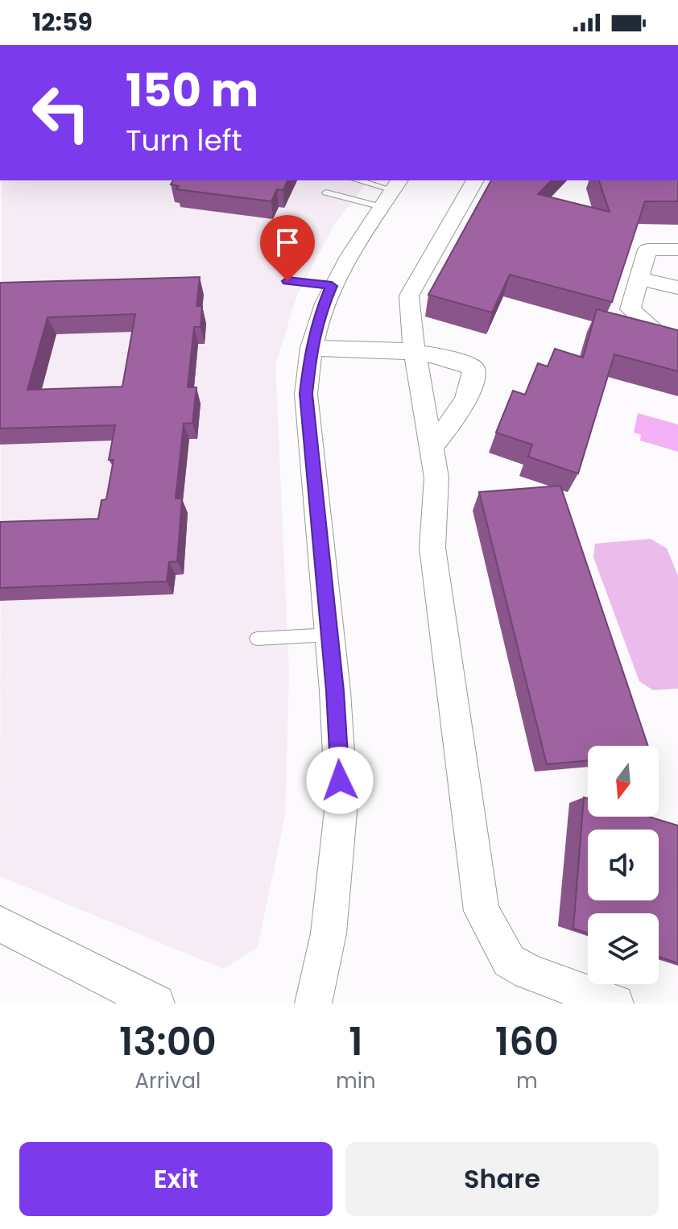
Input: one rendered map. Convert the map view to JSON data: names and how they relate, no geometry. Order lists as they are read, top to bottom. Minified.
{"north":"bottom","page":{"status":"12:59","turn":["150 m","Turn left"],"eta":["13:00","Arrival","1","min","160","m"],"buttons":["Exit","Share"]}}
